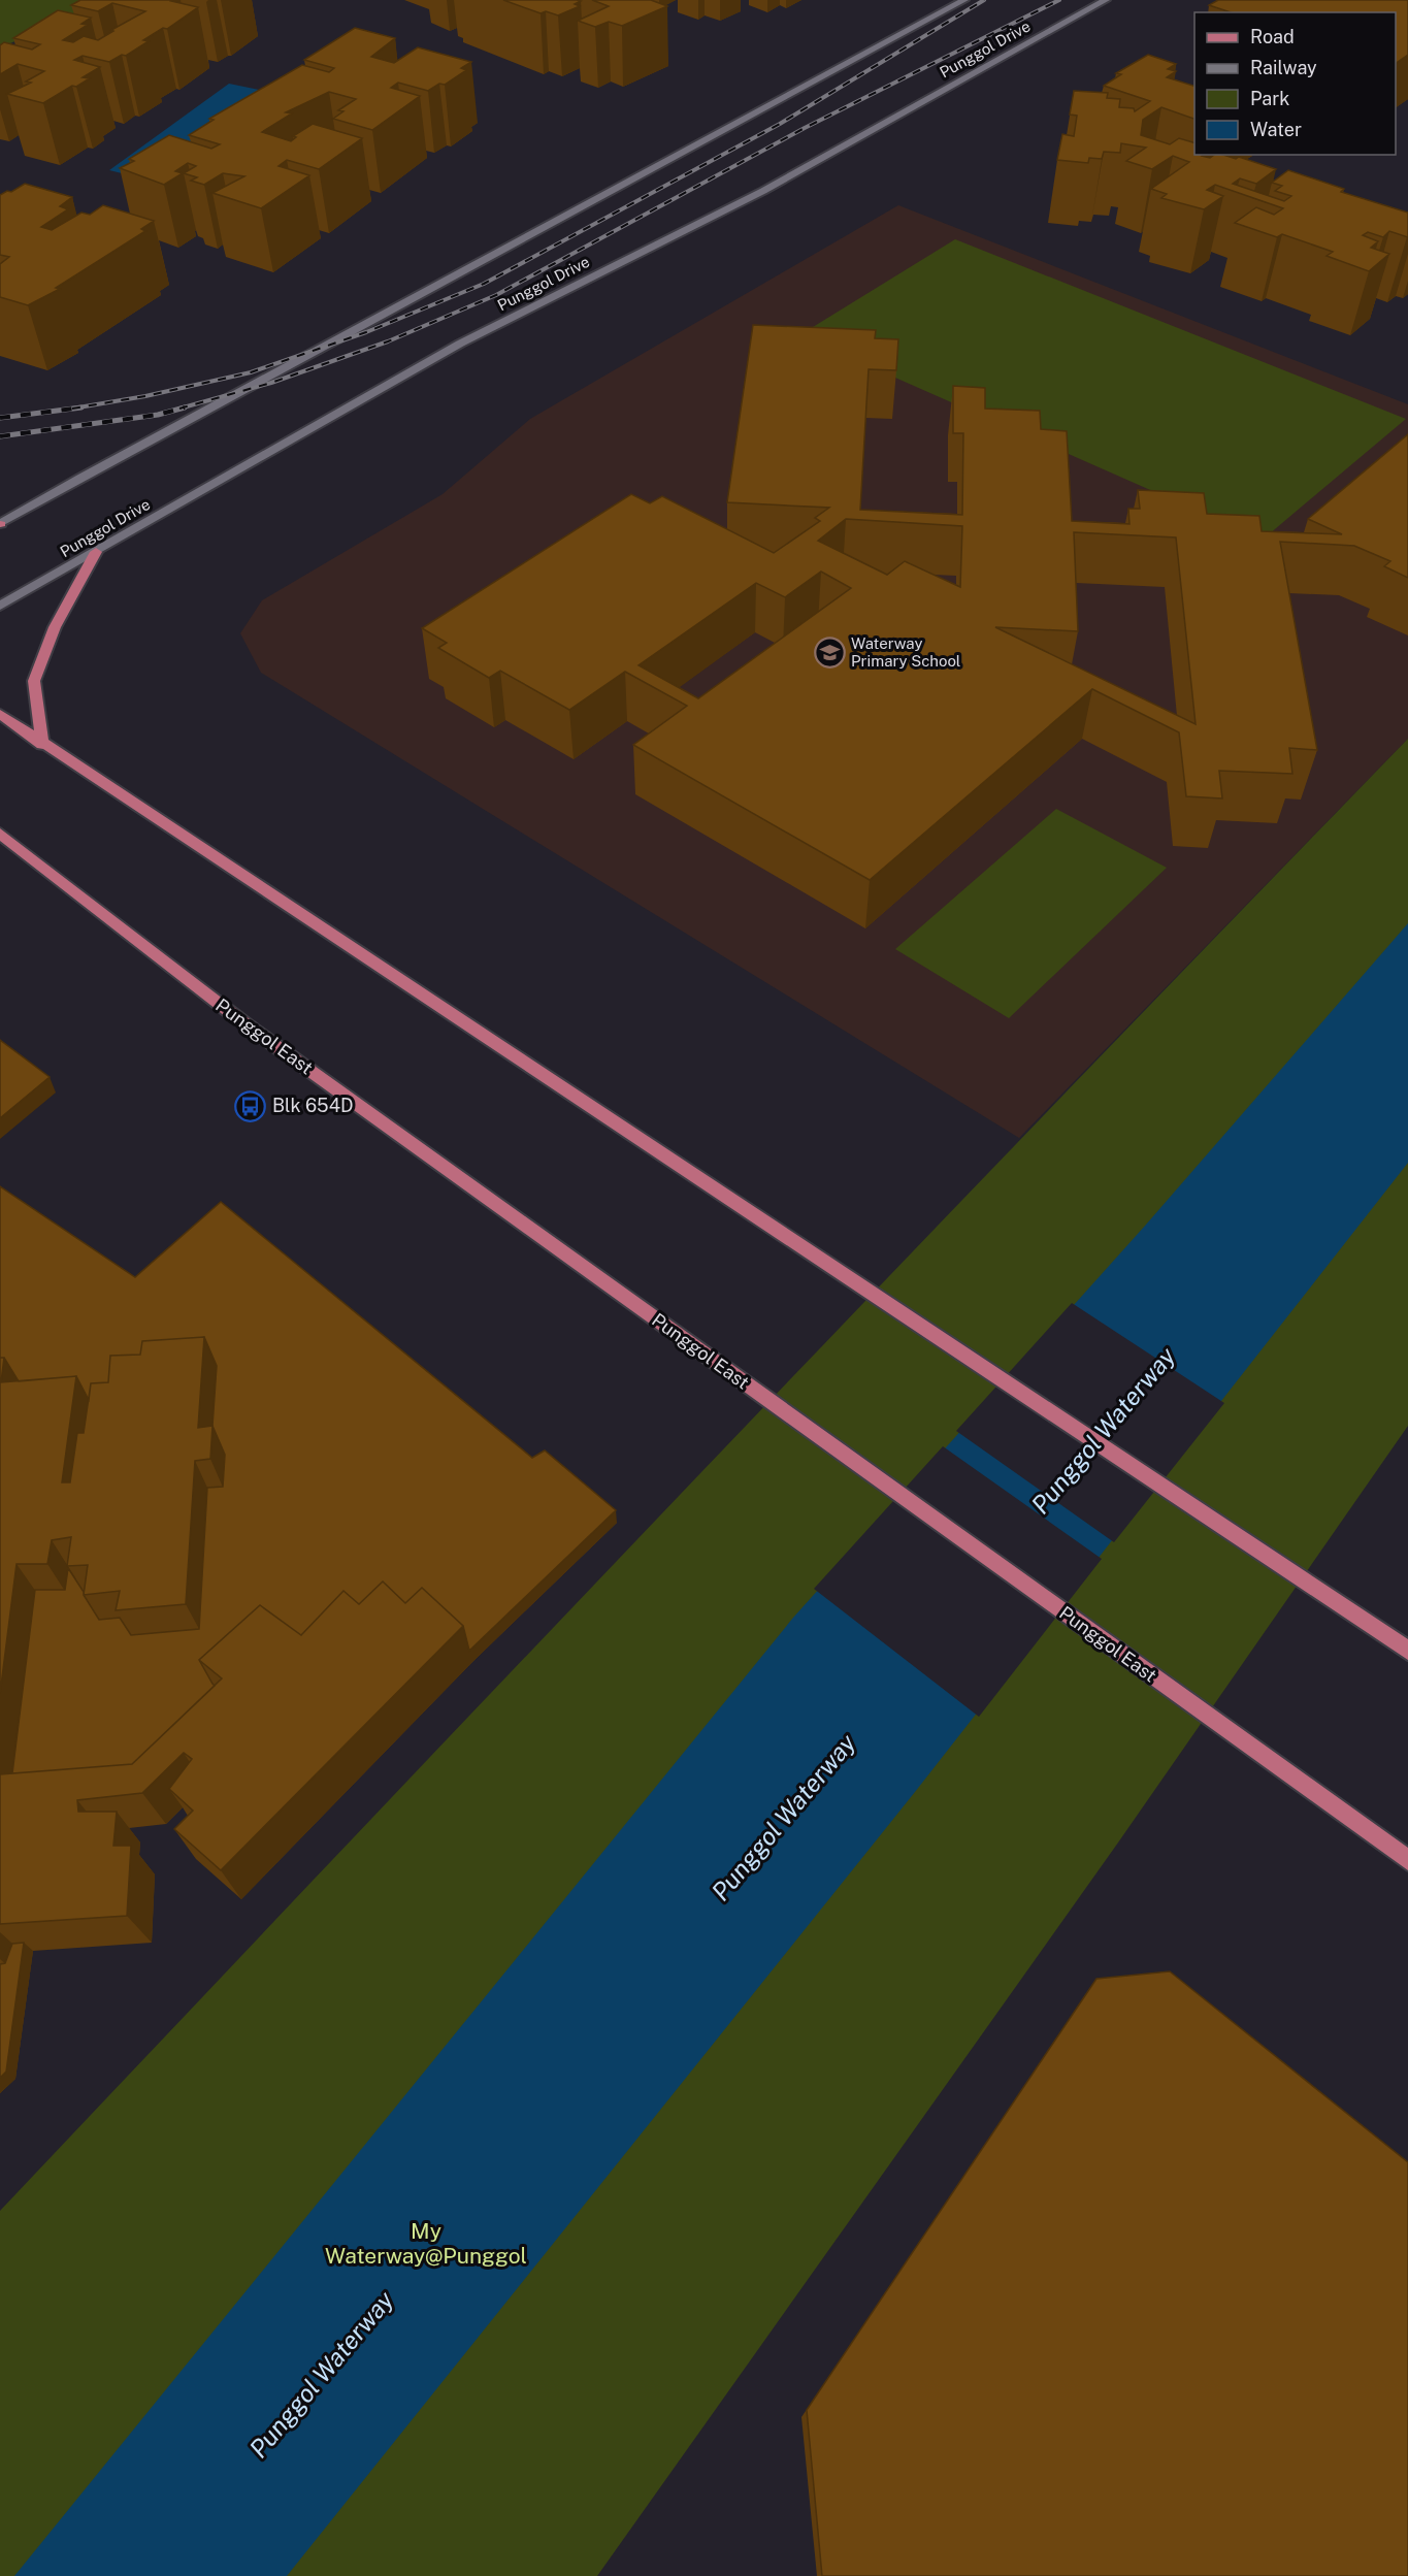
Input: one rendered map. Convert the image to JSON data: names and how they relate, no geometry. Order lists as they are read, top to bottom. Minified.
{"streets":{"main road":["Punggol East"],"street":["Punggol Drive"]},"water":["Punggol Waterway"],"parks":["My Waterway@Punggol"],"places":{"school or university":["Waterway Primary School"],"bus stop":["Blk 654D"]},"legend":["Road","Railway","Park","Water"]}
